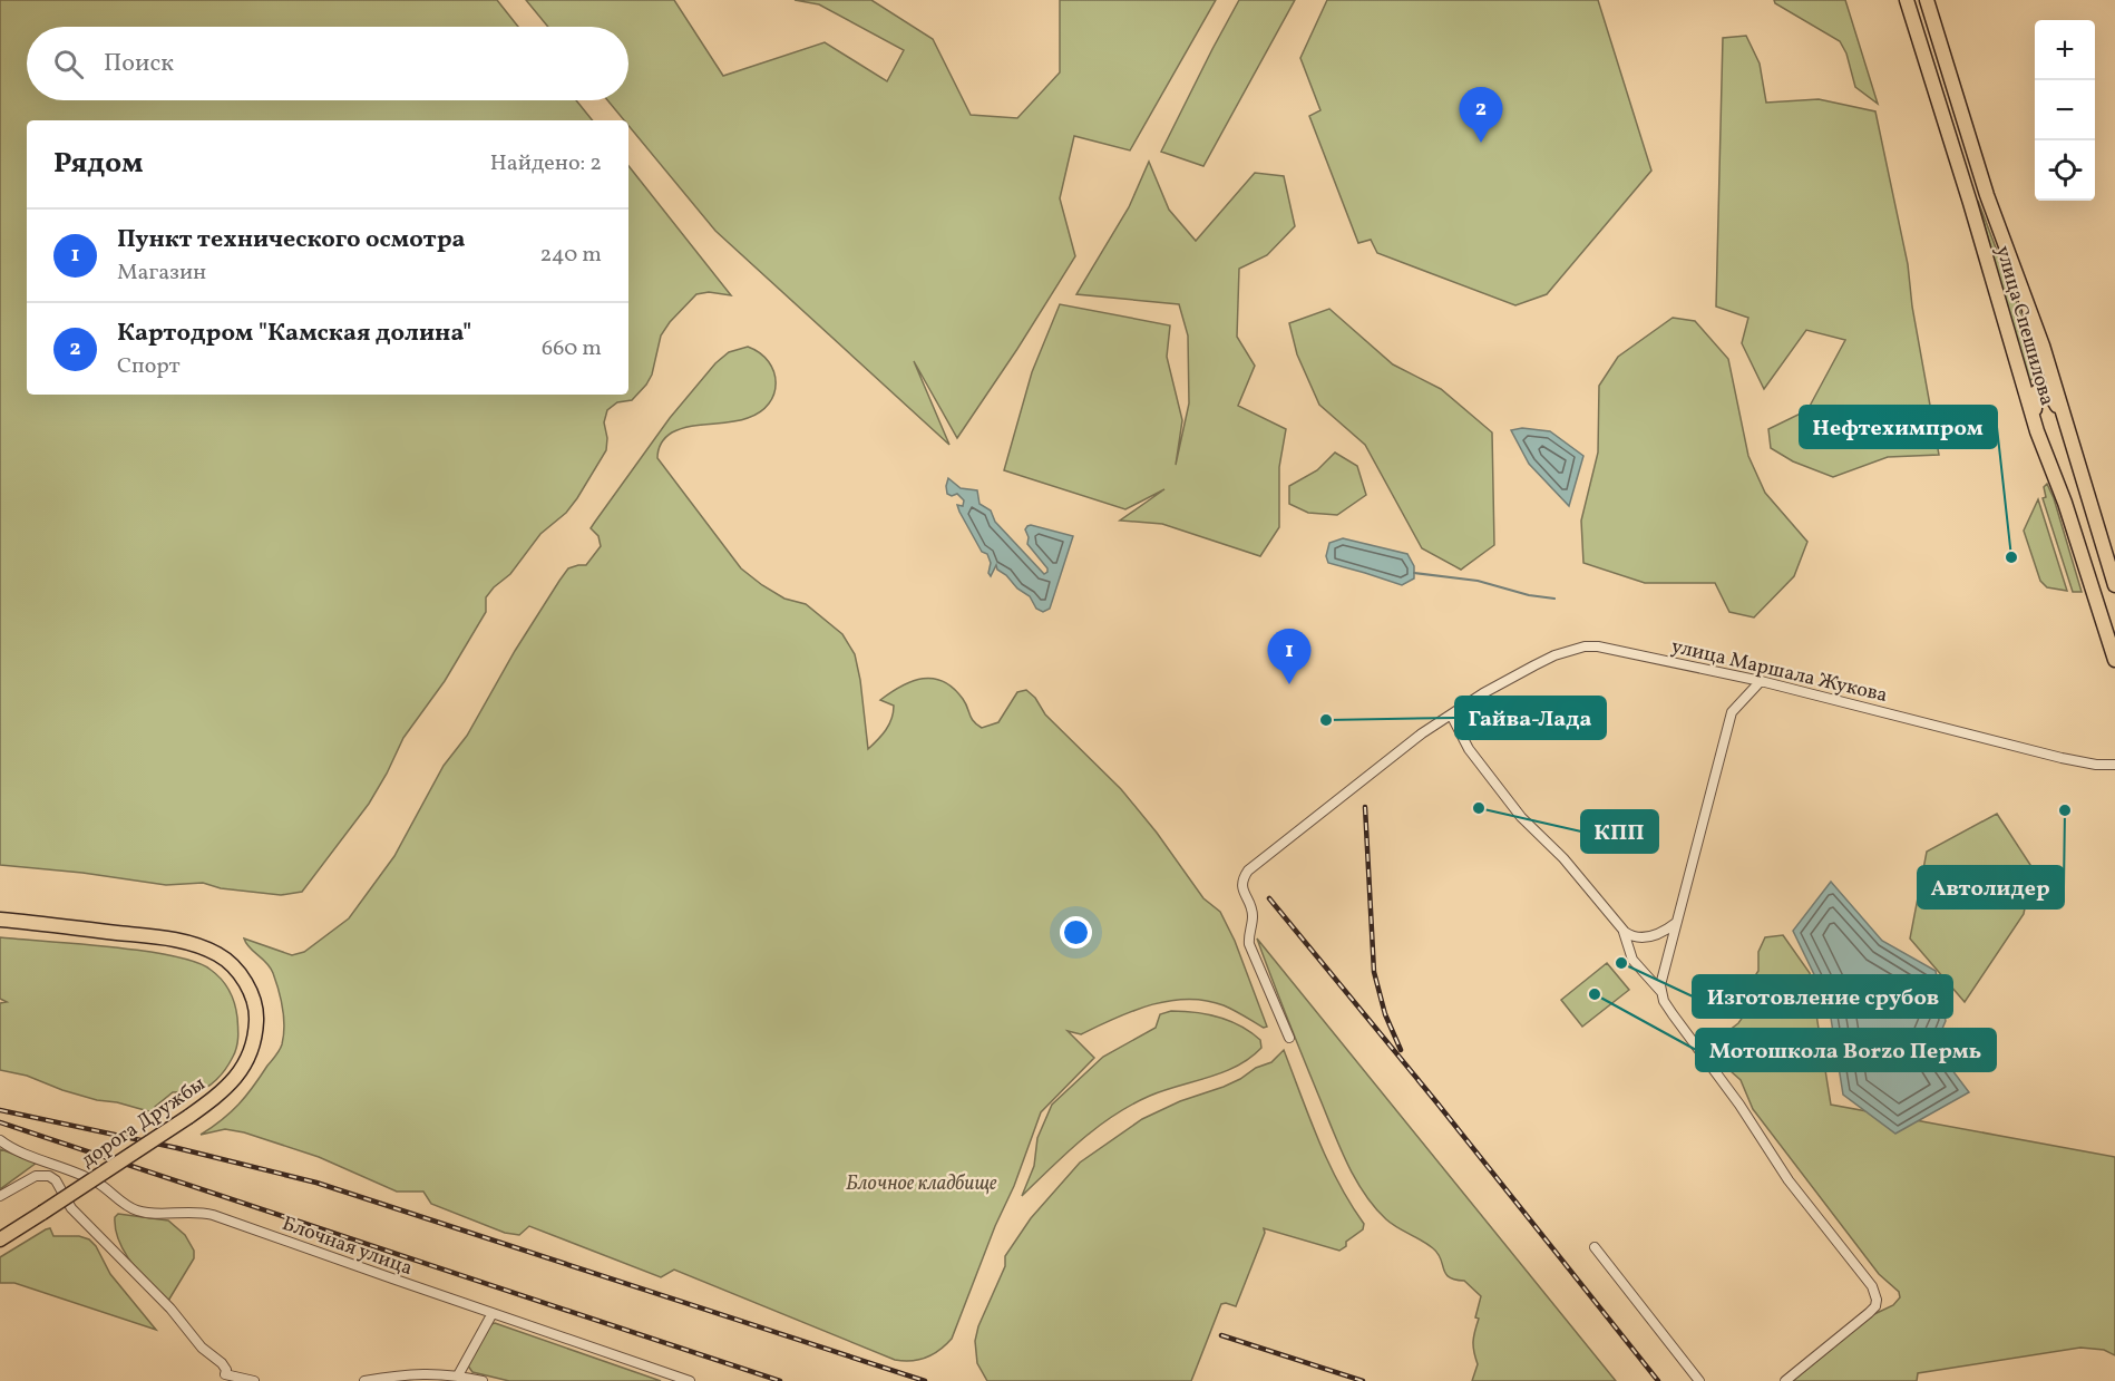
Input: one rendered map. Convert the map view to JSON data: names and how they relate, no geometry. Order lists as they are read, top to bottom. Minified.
{"streets":{"main road":["улица Спешилова","дорога Дружбы"],"street":["улица Маршала Жукова","Блочная улица"]},"parks":["Блочное кладбище"],"places":["Нефтехимпром","Гайва-Лада","КПП","Автолидер","Изготовление срубов","Мотошкола Borzo Пермь"],"page":{"map_buttons":["+","−"],"search":"Поиск","pins":["2","1"],"heading":["Рядом","Найдено: 2"],"list":[{"mark":"1","name":"Пункт технического осмотра","note":"Магазин","value":"240 m"},{"mark":"2","name":"Картодром \"Камская долина\"","note":"Спорт","value":"660 m"}]}}
